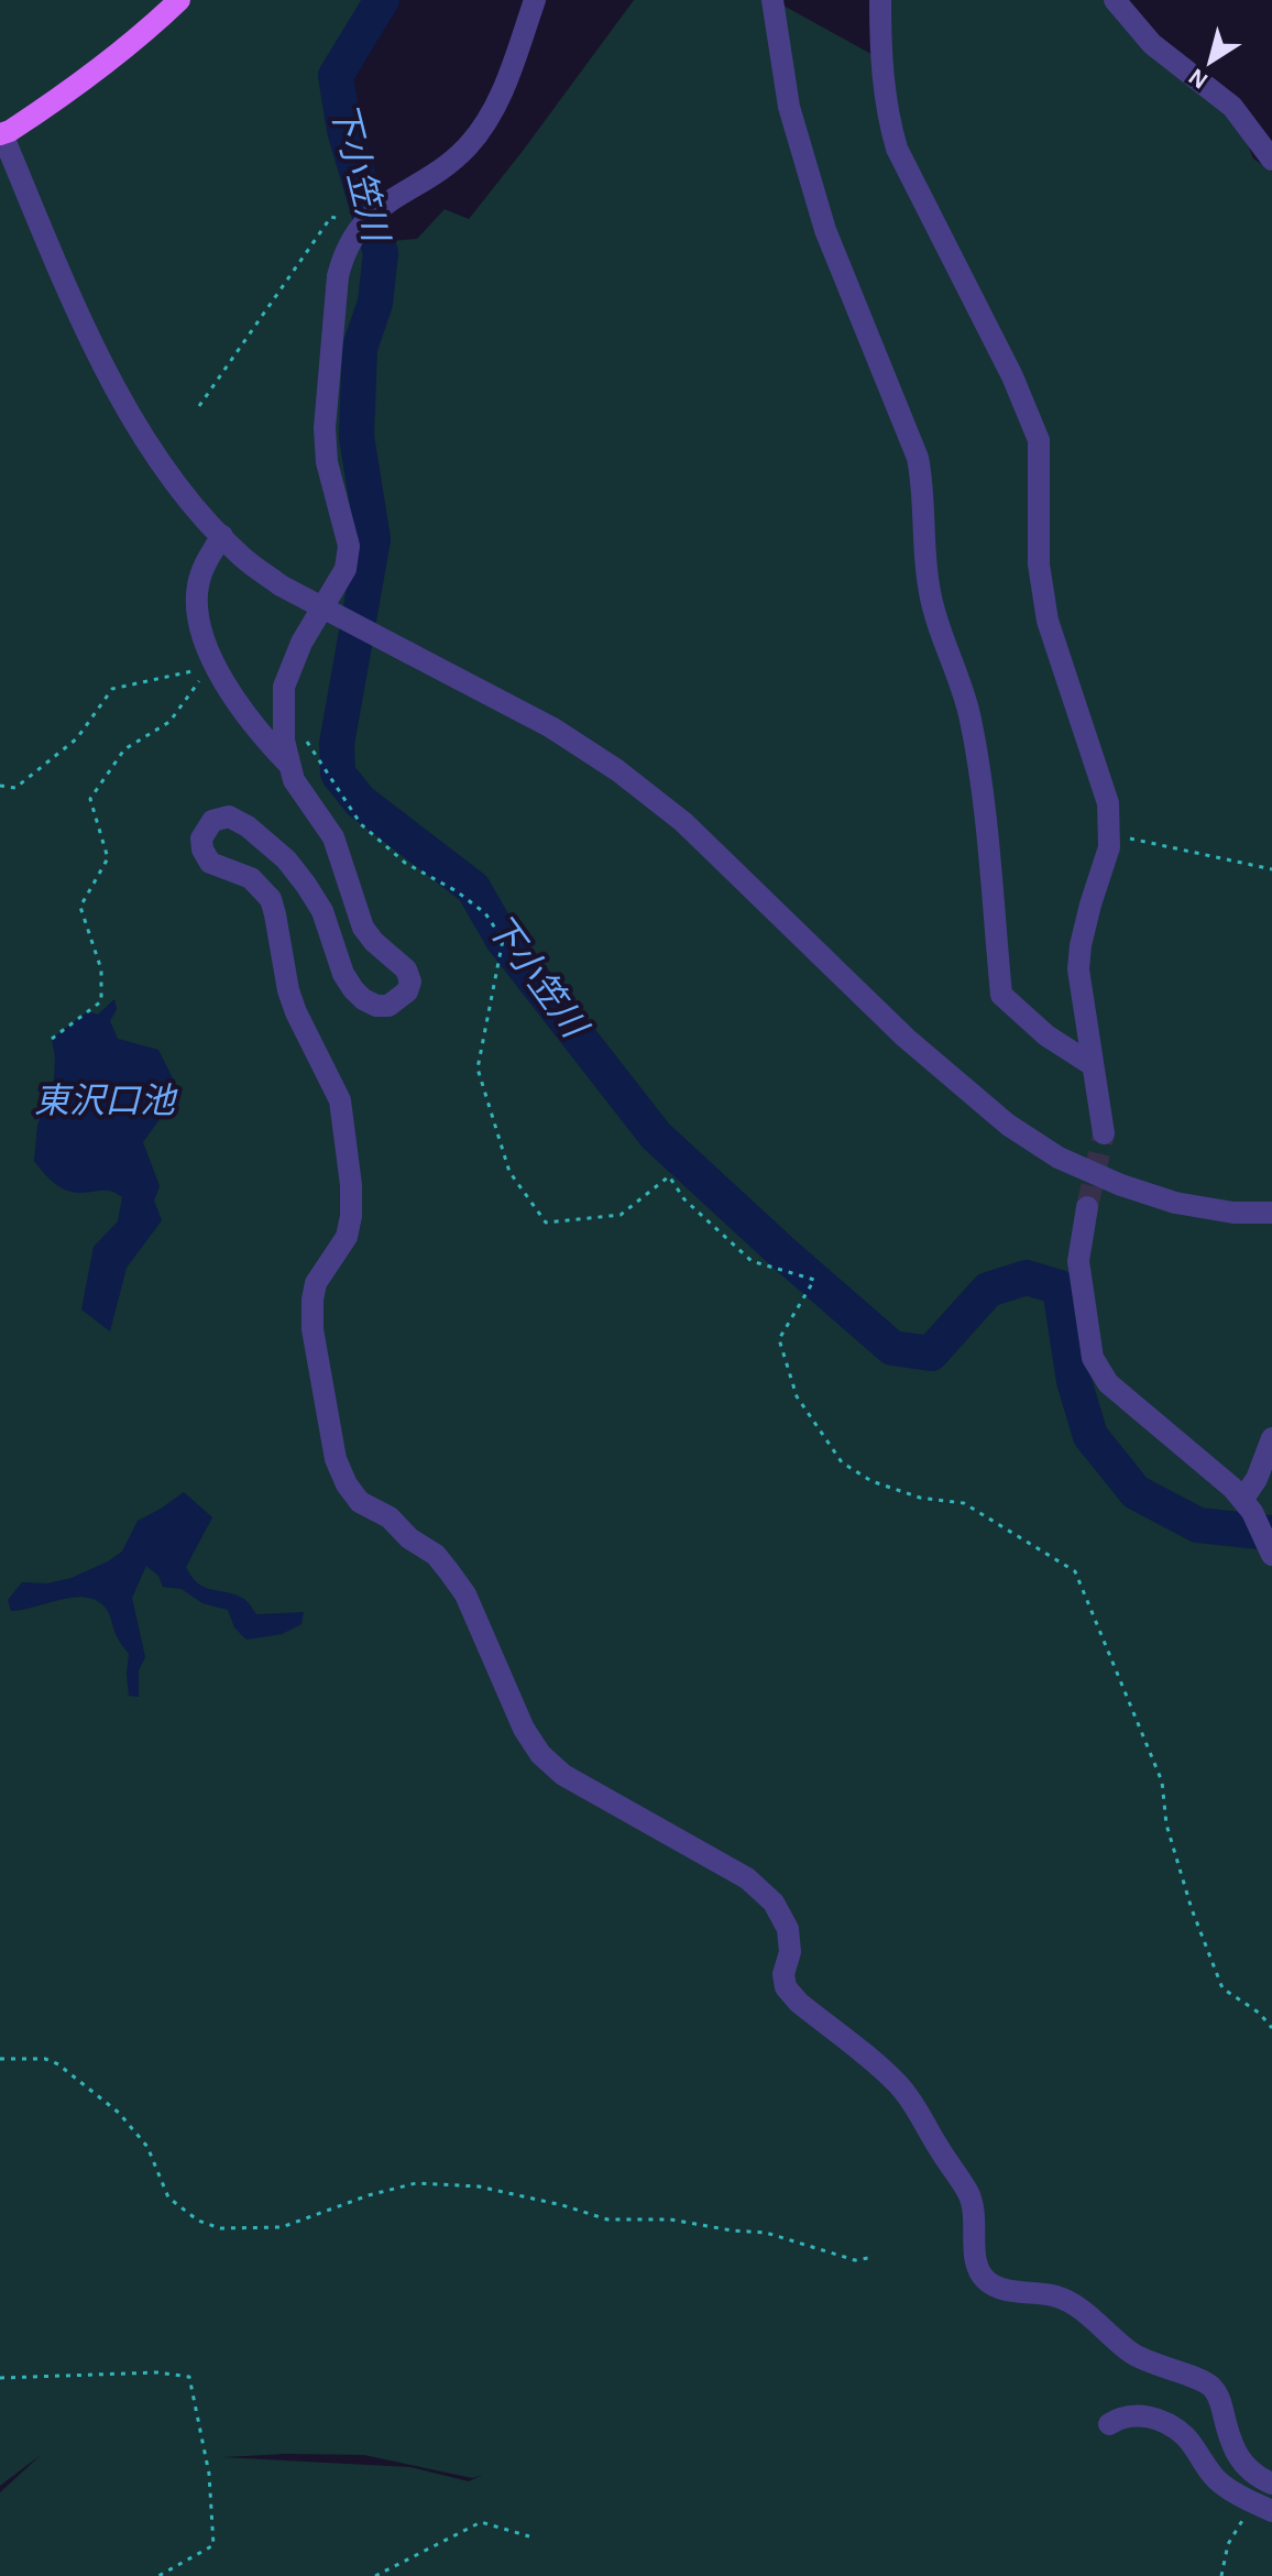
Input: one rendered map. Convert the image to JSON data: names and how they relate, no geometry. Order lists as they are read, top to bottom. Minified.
{"water":["下小笠川","東沢口池"],"north":"bottom left"}
